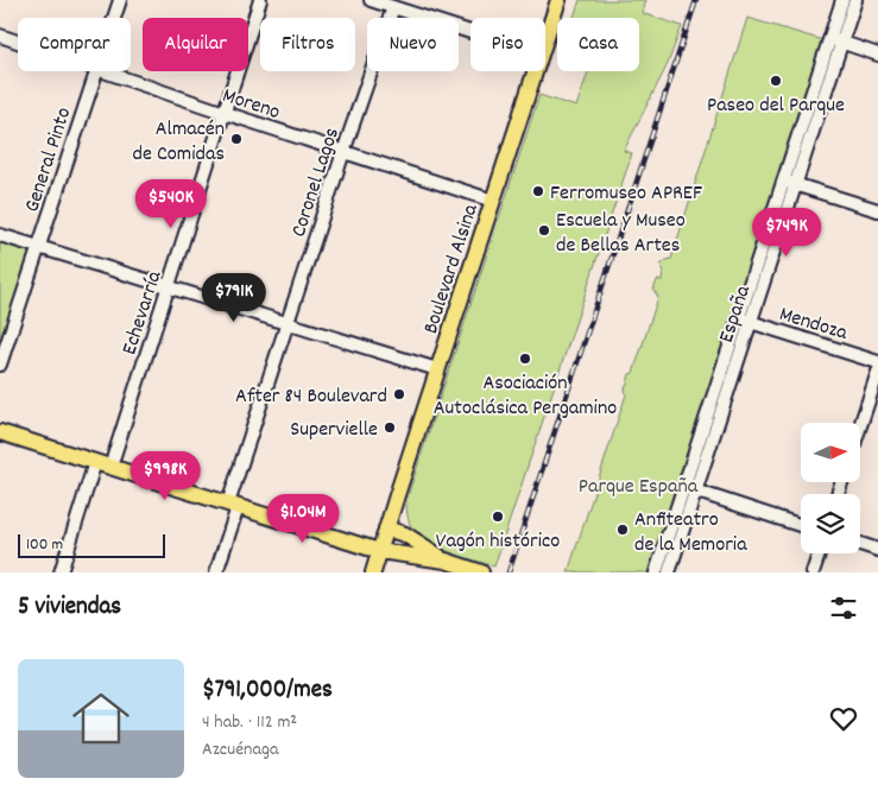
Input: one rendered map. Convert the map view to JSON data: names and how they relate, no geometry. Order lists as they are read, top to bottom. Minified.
{"streets":{"main road":["Boulevard Alsina"],"street":["Moreno","General Pinto","Coronel Lagos","Echevarría","España","Mendoza"]},"crossings":[["Moreno","Coronel Lagos"],["Moreno","Boulevard Alsina"],["Moreno","Echevarría"],["España","Mendoza"]],"parks":["Parque España"],"places":["Paseo del Parque","Almacén de Comidas","Ferromuseo APREF","Escuela y Museo de Bellas Artes","Asociación Autoclásica Pergamino","After 84 Boulevard","Supervielle","Vagón histórico","Anfiteatro de la Memoria"],"scale_bar":"100 m","north":"right","page":{"chip":["Comprar","Alquilar","Filtros","Nuevo","Piso","Casa"],"price":["$540K","$749K","$791K","$998K","$1.04M"],"scale":"100 m","heading":"5 viviendas","list":[{"name":"$791,000/mes","note":"4 hab. · 112 m² · Azcuénaga"}]}}
